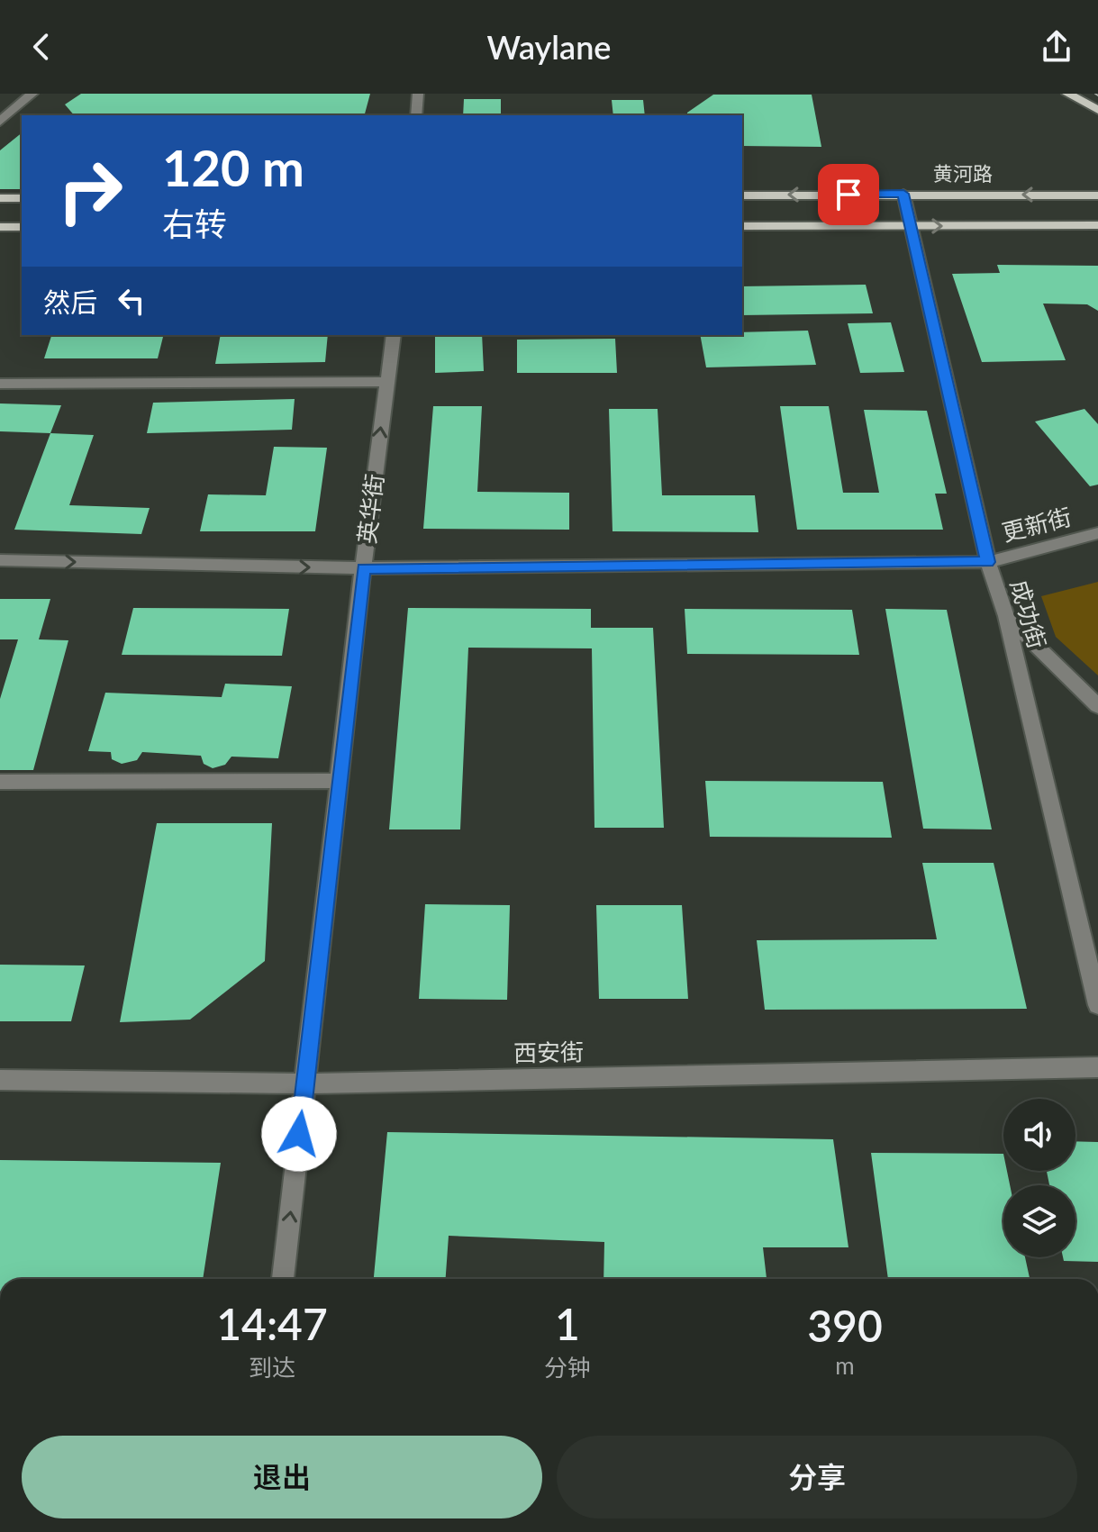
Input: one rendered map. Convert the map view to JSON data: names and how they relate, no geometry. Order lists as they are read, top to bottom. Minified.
{"streets":{"main road":["黄河路"],"street":["英华街","更新街","成功街","西安街"]},"crossings":[["黄河路","成功街"],["英华街","更新街"],["英华街","西安街"],["更新街","成功街"]],"one_way":["英华街"],"page":{"header":"Waylane","turn":["120 m","右转"],"then":"然后","eta":["14:47","到达","1","分钟","390","m"],"buttons":["退出","分享"]}}
